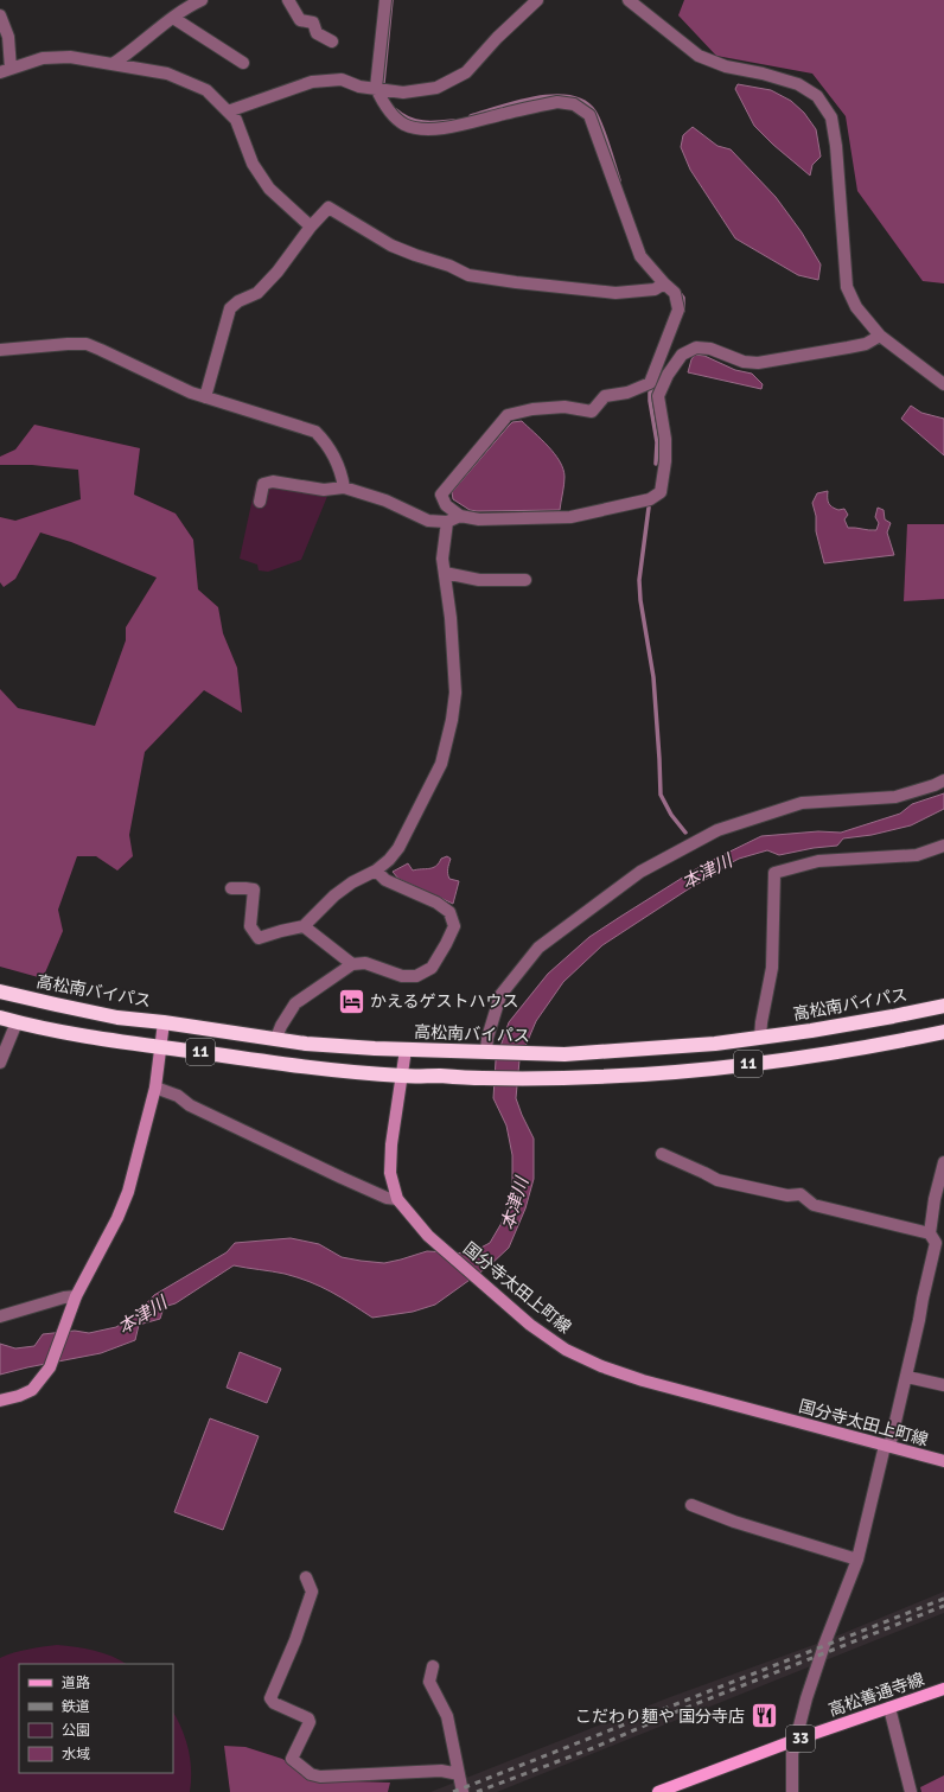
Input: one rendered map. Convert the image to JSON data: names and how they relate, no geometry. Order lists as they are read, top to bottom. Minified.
{"streets":{"highway":["高松南バイパス","11"],"main road":["国分寺太田上町線","高松善通寺線","33"]},"crossings":[["高松南バイパス","国分寺太田上町線"],["11","国分寺太田上町線"]],"water":["本津川"],"places":{"hotel":["かえるゲストハウス"],"restaurant":["こだわり麺や 国分寺店"]},"legend":["道路","鉄道","公園","水域"]}
